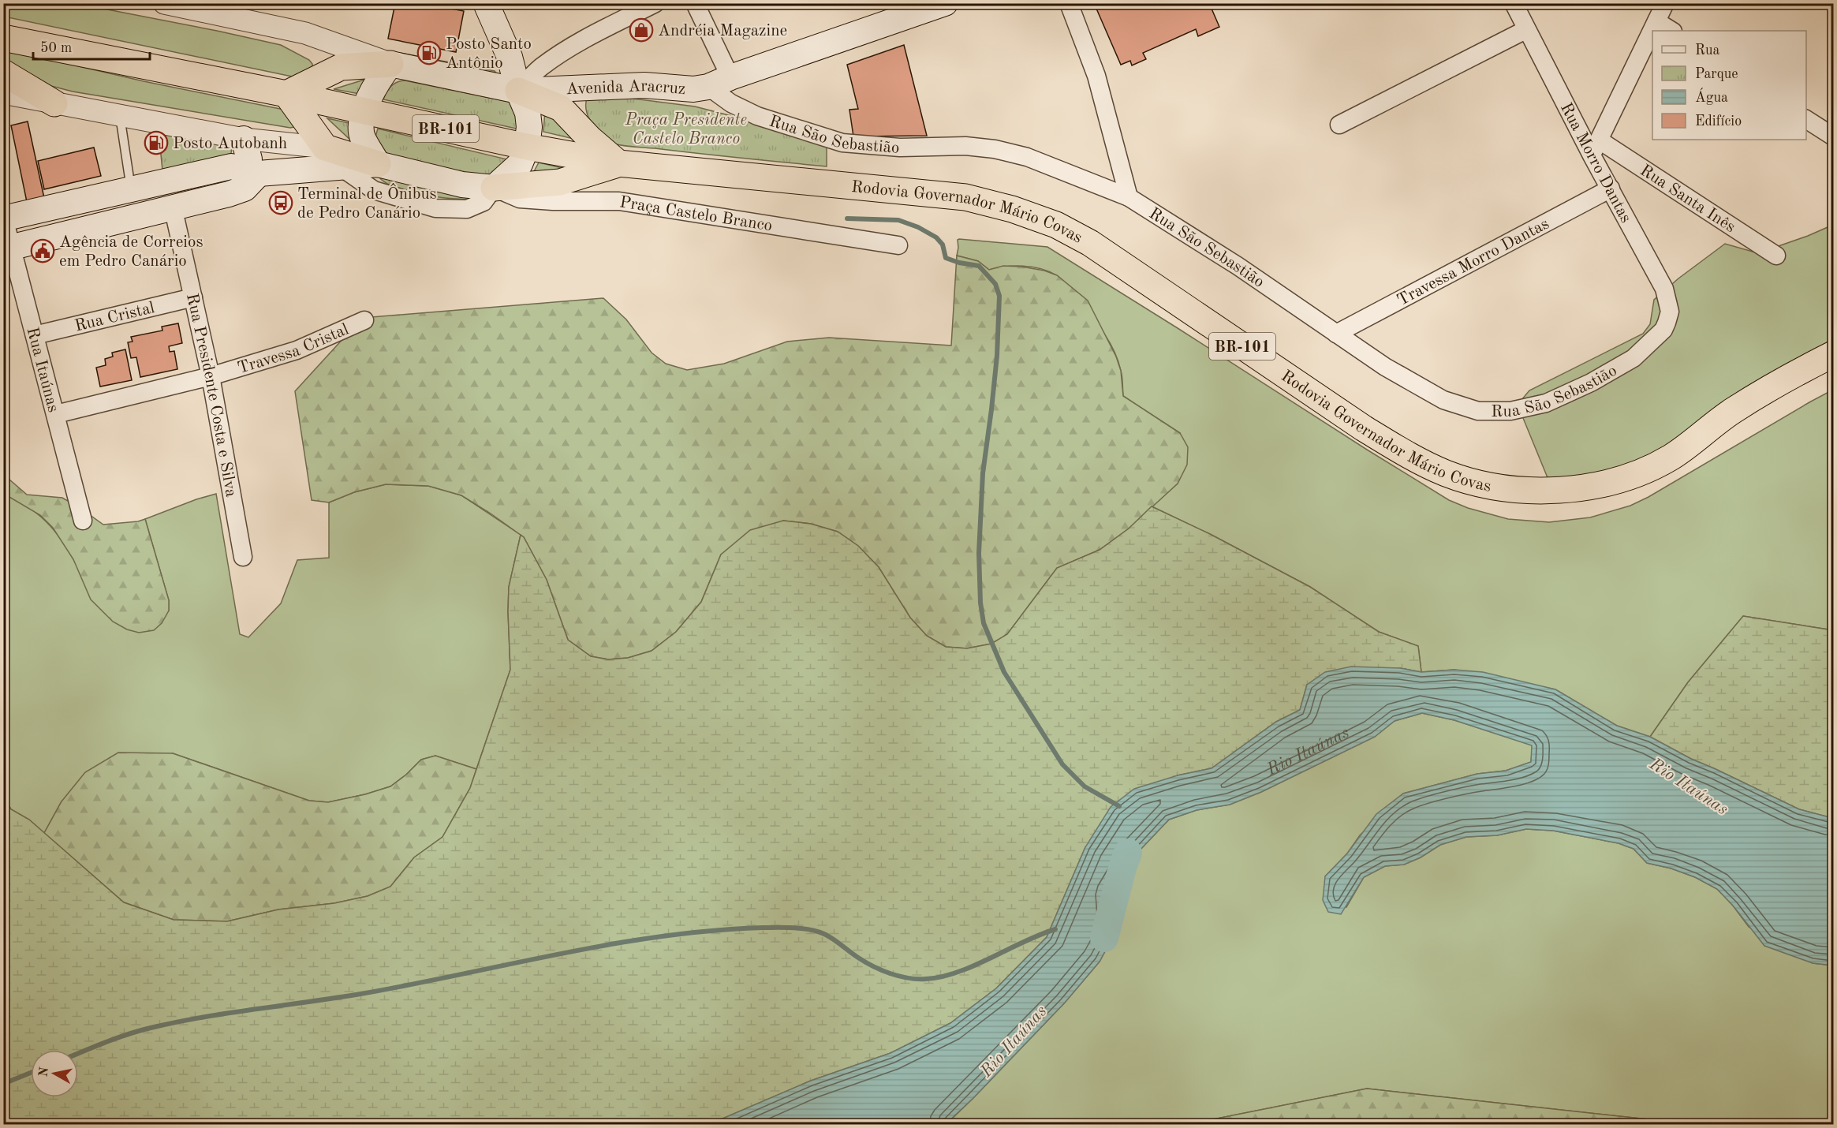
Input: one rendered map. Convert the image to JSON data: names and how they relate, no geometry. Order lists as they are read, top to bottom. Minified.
{"streets":{"highway":["BR-101","Rodovia Governador Mário Covas"],"main road":["Avenida Aracruz","Praça Castelo Branco"],"street":["Rua São Sebastião","Rua Morro Dantas","Rua Santa Inês","Travessa Morro Dantas","Rua Cristal","Travessa Cristal","Rua Itaúnas","Rua Presidente Costa e Silva"]},"crossings":[["Avenida Aracruz","Rua São Sebastião"],["Rua São Sebastião","Rua Morro Dantas"],["Rua São Sebastião","Travessa Morro Dantas"],["Rua Morro Dantas","Rua Santa Inês"],["Rua Morro Dantas","Travessa Morro Dantas"],["Rua Cristal","Rua Itaúnas"],["Rua Cristal","Rua Presidente Costa e Silva"],["Travessa Cristal","Rua Itaúnas"],["Travessa Cristal","Rua Presidente Costa e Silva"]],"water":["Rio Itaúnas"],"parks":["Praça Presidente Castelo Branco"],"places":{"shop":["Andréia Magazine"],"fuel station":["Posto Santo Antônio","Posto Autobanh"],"bus stop":["Terminal de Ônibus de Pedro Canário"],"public building":["Agência de Correios em Pedro Canário"]},"legend":["Rua","Parque","Água","Edifício"],"scale_bar":"50 m","north":"left"}
